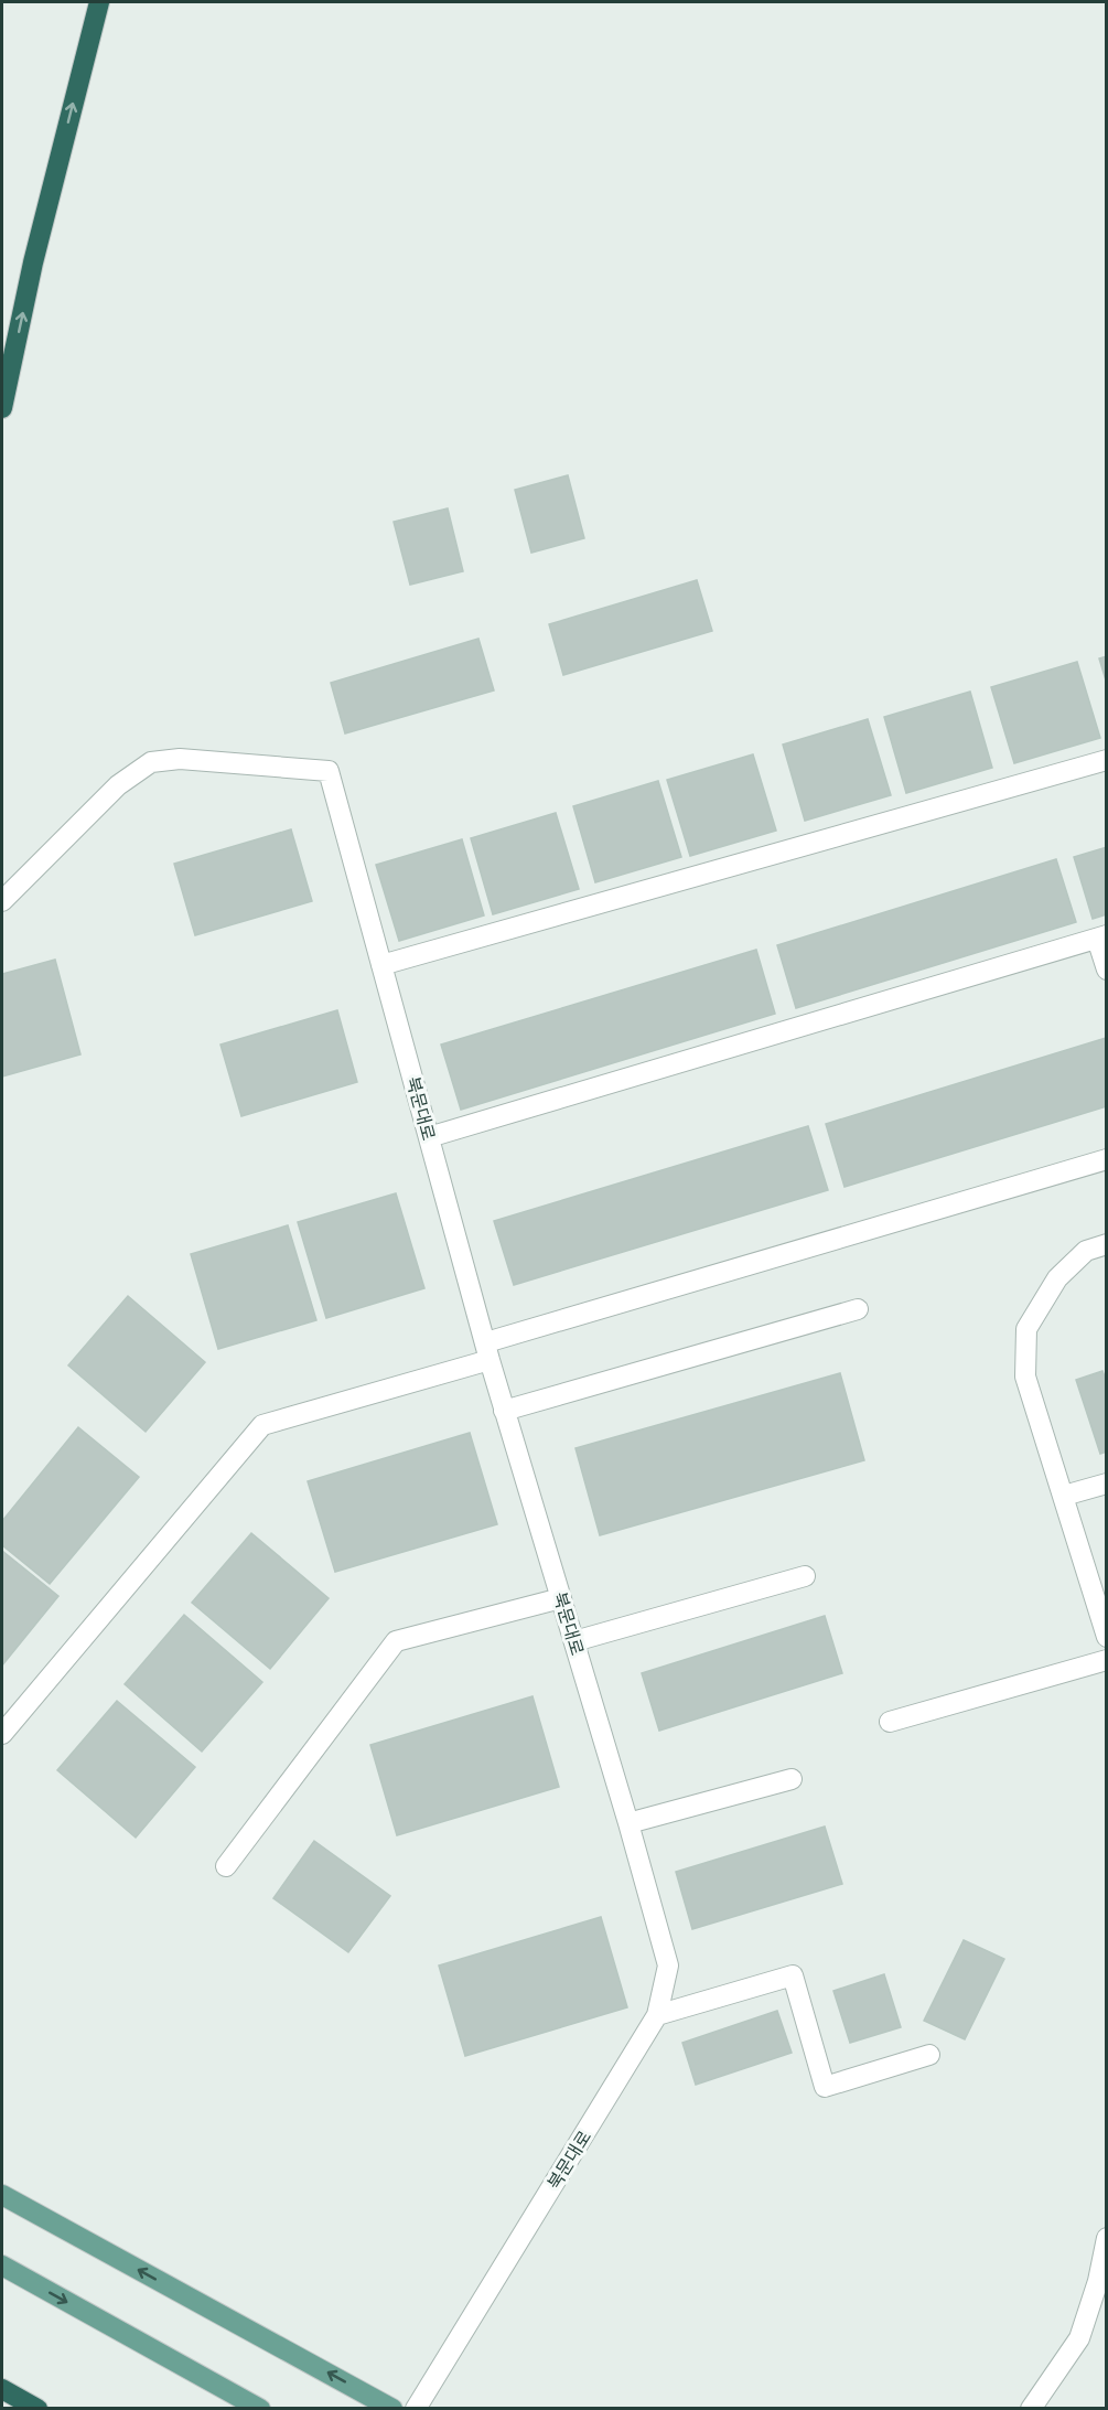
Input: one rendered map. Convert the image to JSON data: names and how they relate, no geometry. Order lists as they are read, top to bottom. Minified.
{"streets":{"street":["북문대로"]}}
